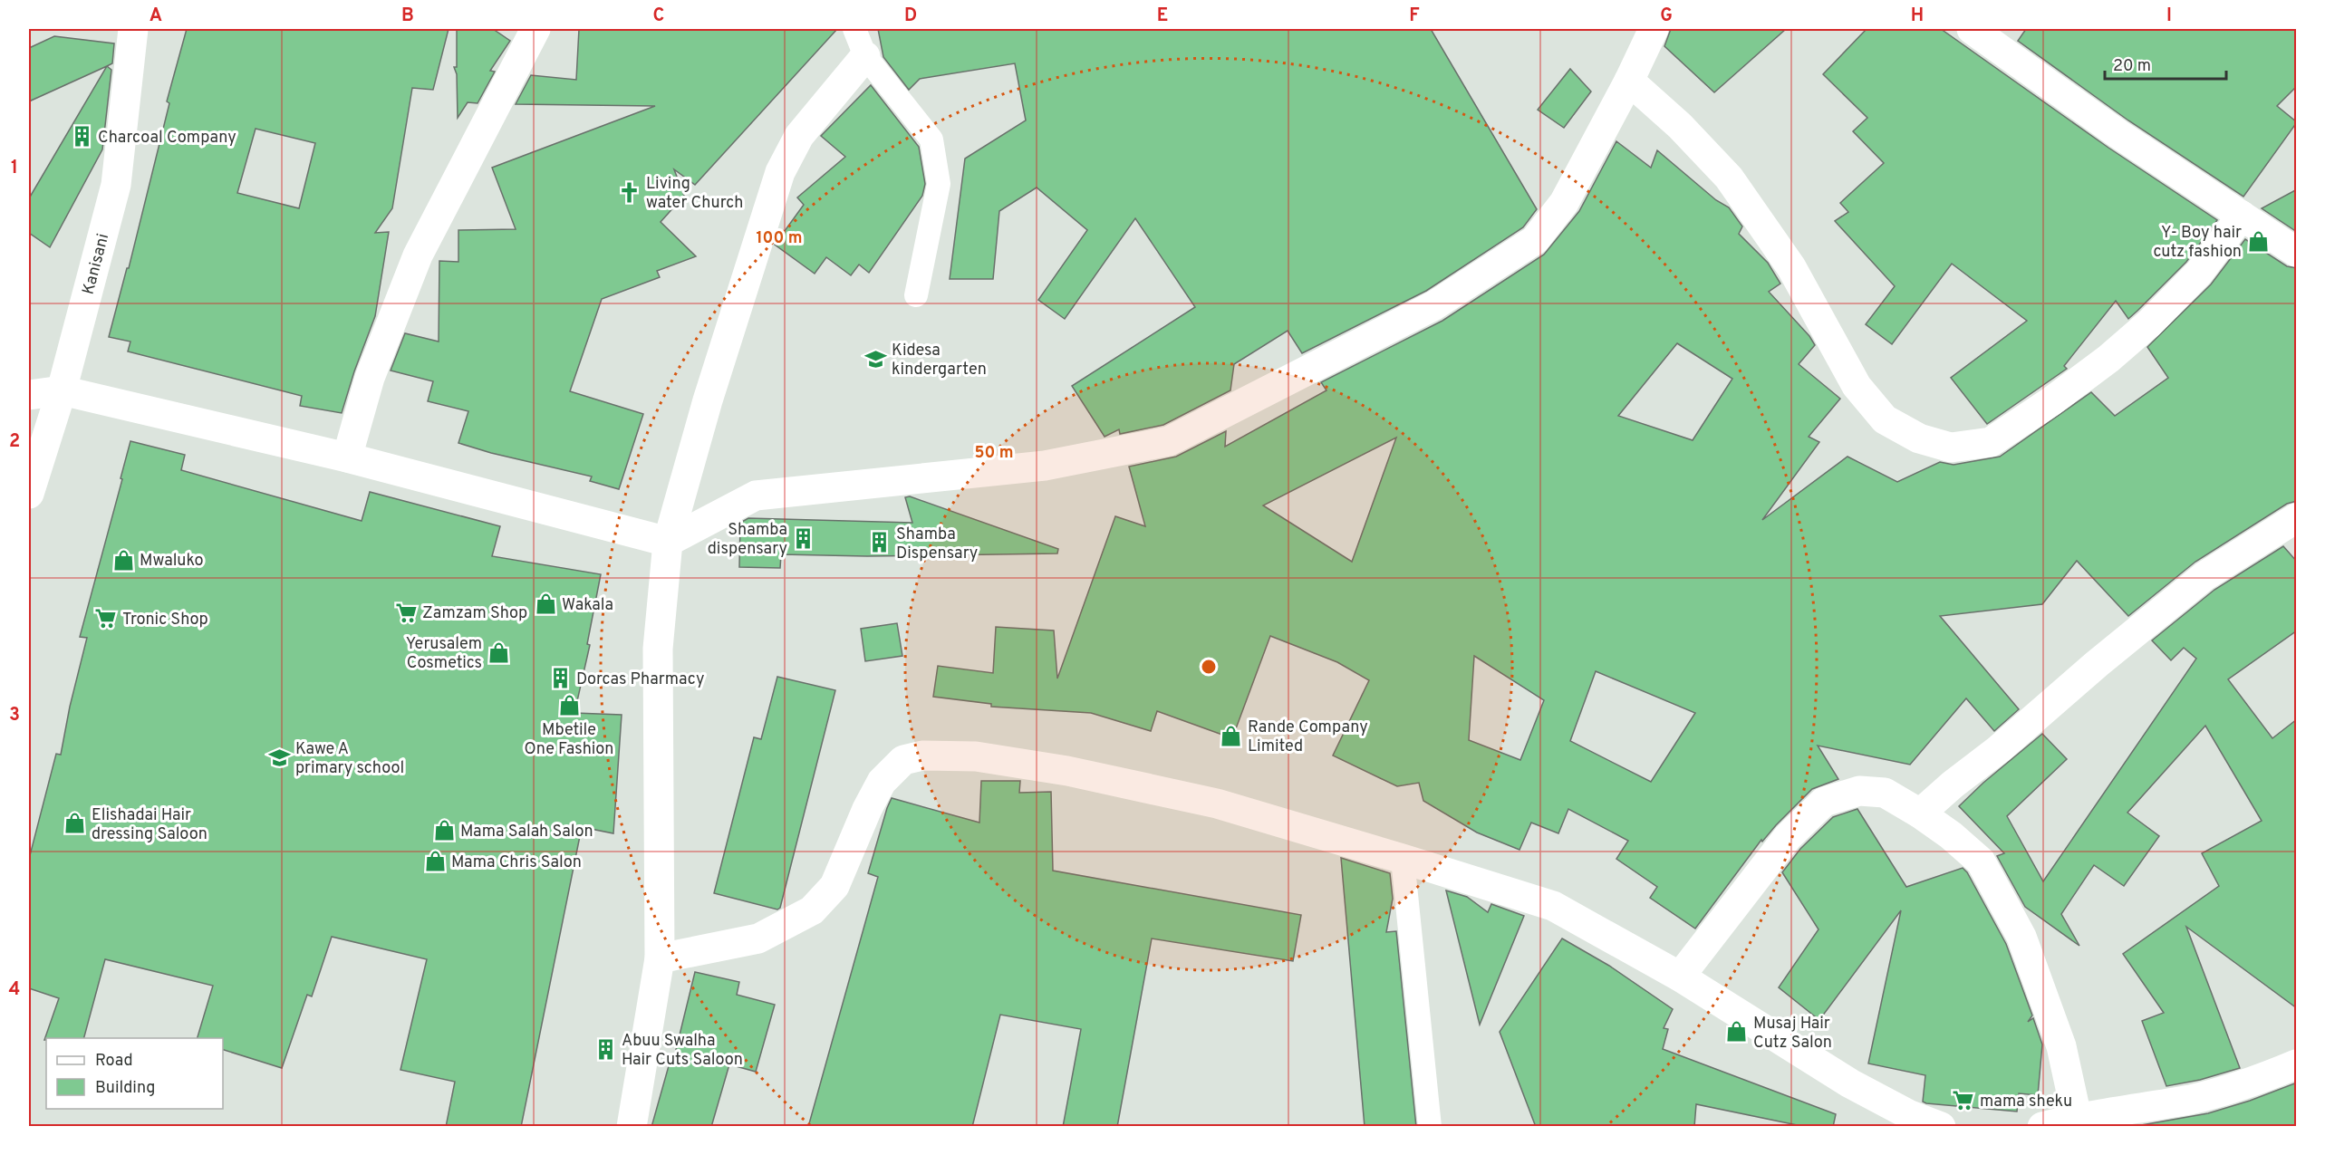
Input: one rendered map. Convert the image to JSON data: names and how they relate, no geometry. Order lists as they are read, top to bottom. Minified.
{"streets":{"street":["Kanisani"]},"places":{"building":["Charcoal Company","Shamba dispensary","Shamba Dispensary","Dorcas Pharmacy","Abuu Swalha Hair Cuts Saloon"],"church":["Living water Church"],"shop":["Y- Boy hair cutz fashion","Mwaluko","Wakala","Yerusalem Cosmetics","Mbetile One Fashion","Rande Company Limited","Elishadai Hair dressing Saloon","Mama Salah Salon","Mama Chris Salon","Musaj Hair Cutz Salon"],"school or university":["Kidesa kindergarten","Kawe A primary school"],"supermarket":["Zamzam Shop","Tronic Shop","mama sheku"]},"legend":["Road","Building"],"scale_bar":"20 m","grid":{"columns":["A","B","C","D","E","F","G","H","I"],"rows":["1","2","3","4"]},"rings":["100 m","50 m"]}
